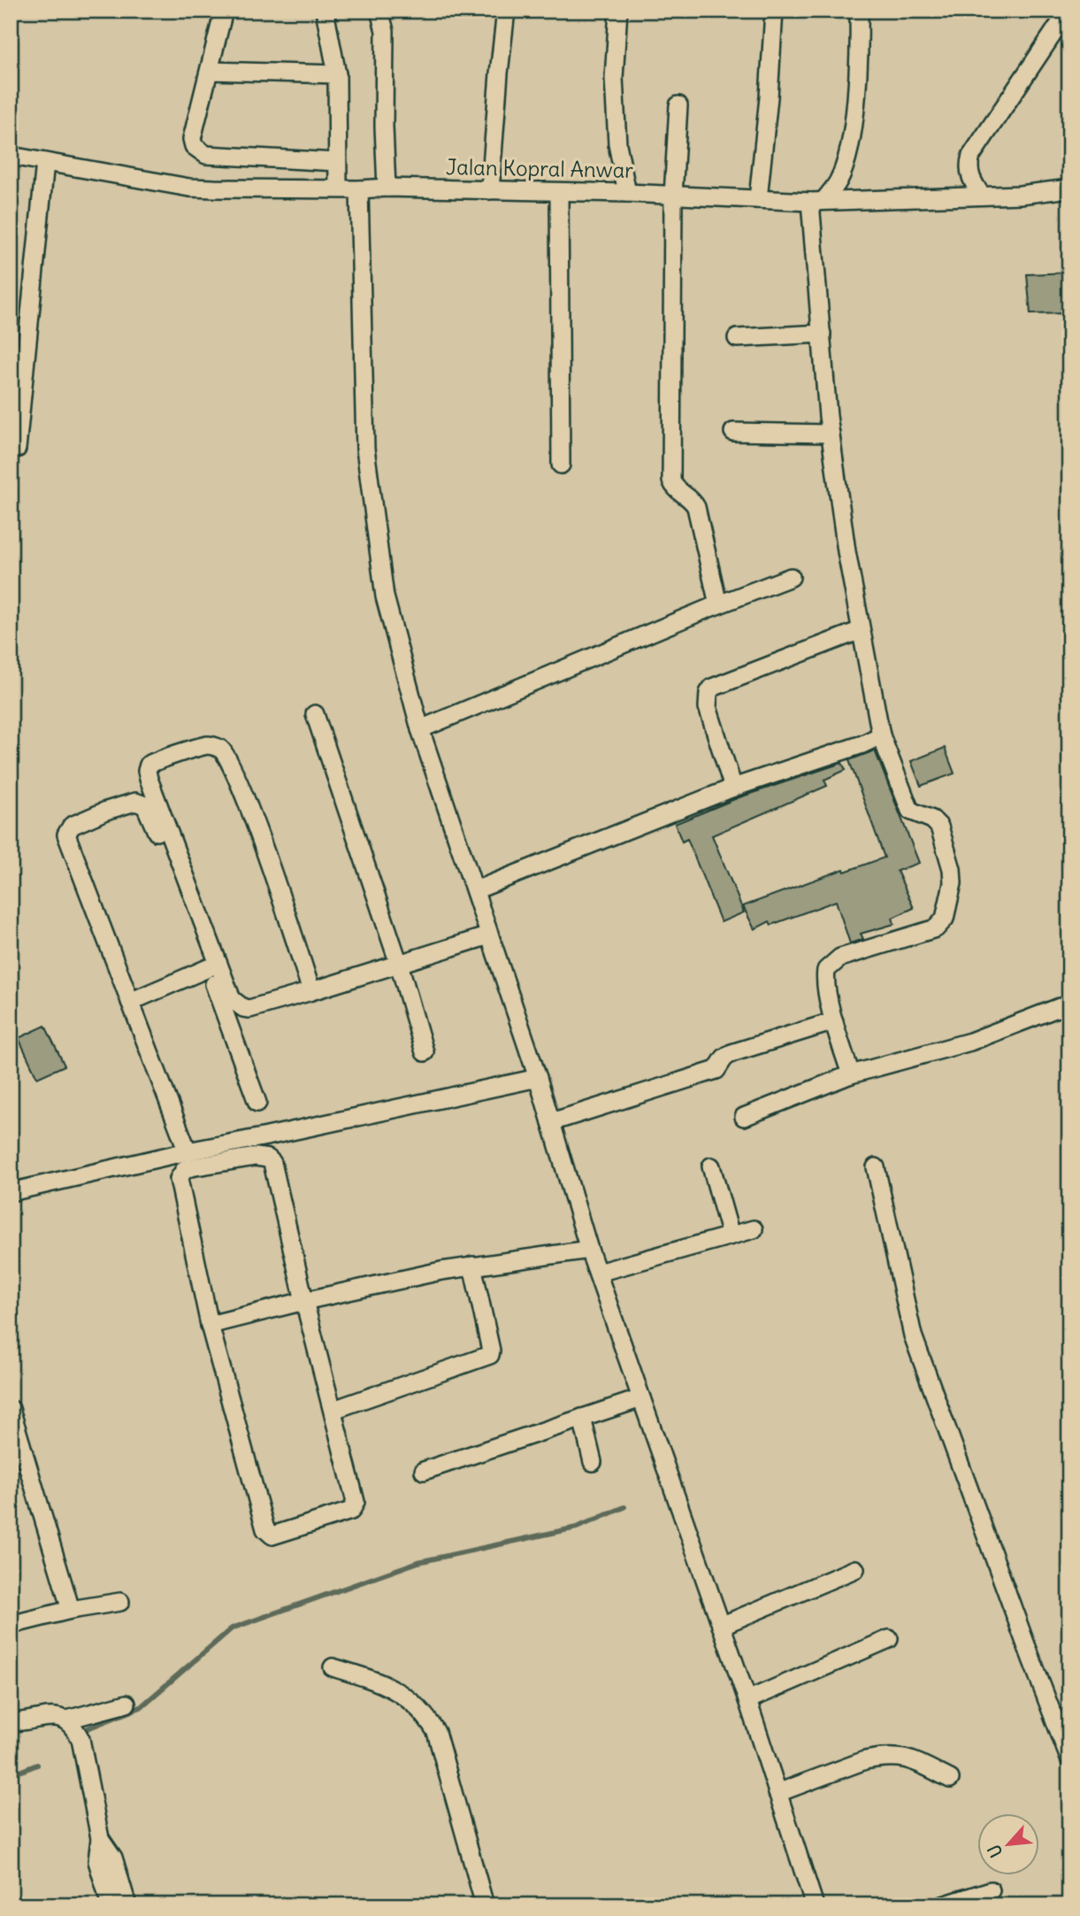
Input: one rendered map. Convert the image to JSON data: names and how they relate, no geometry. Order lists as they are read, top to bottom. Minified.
{"streets":{"street":["Jalan Kopral Anwar"]},"north":"bottom left"}
